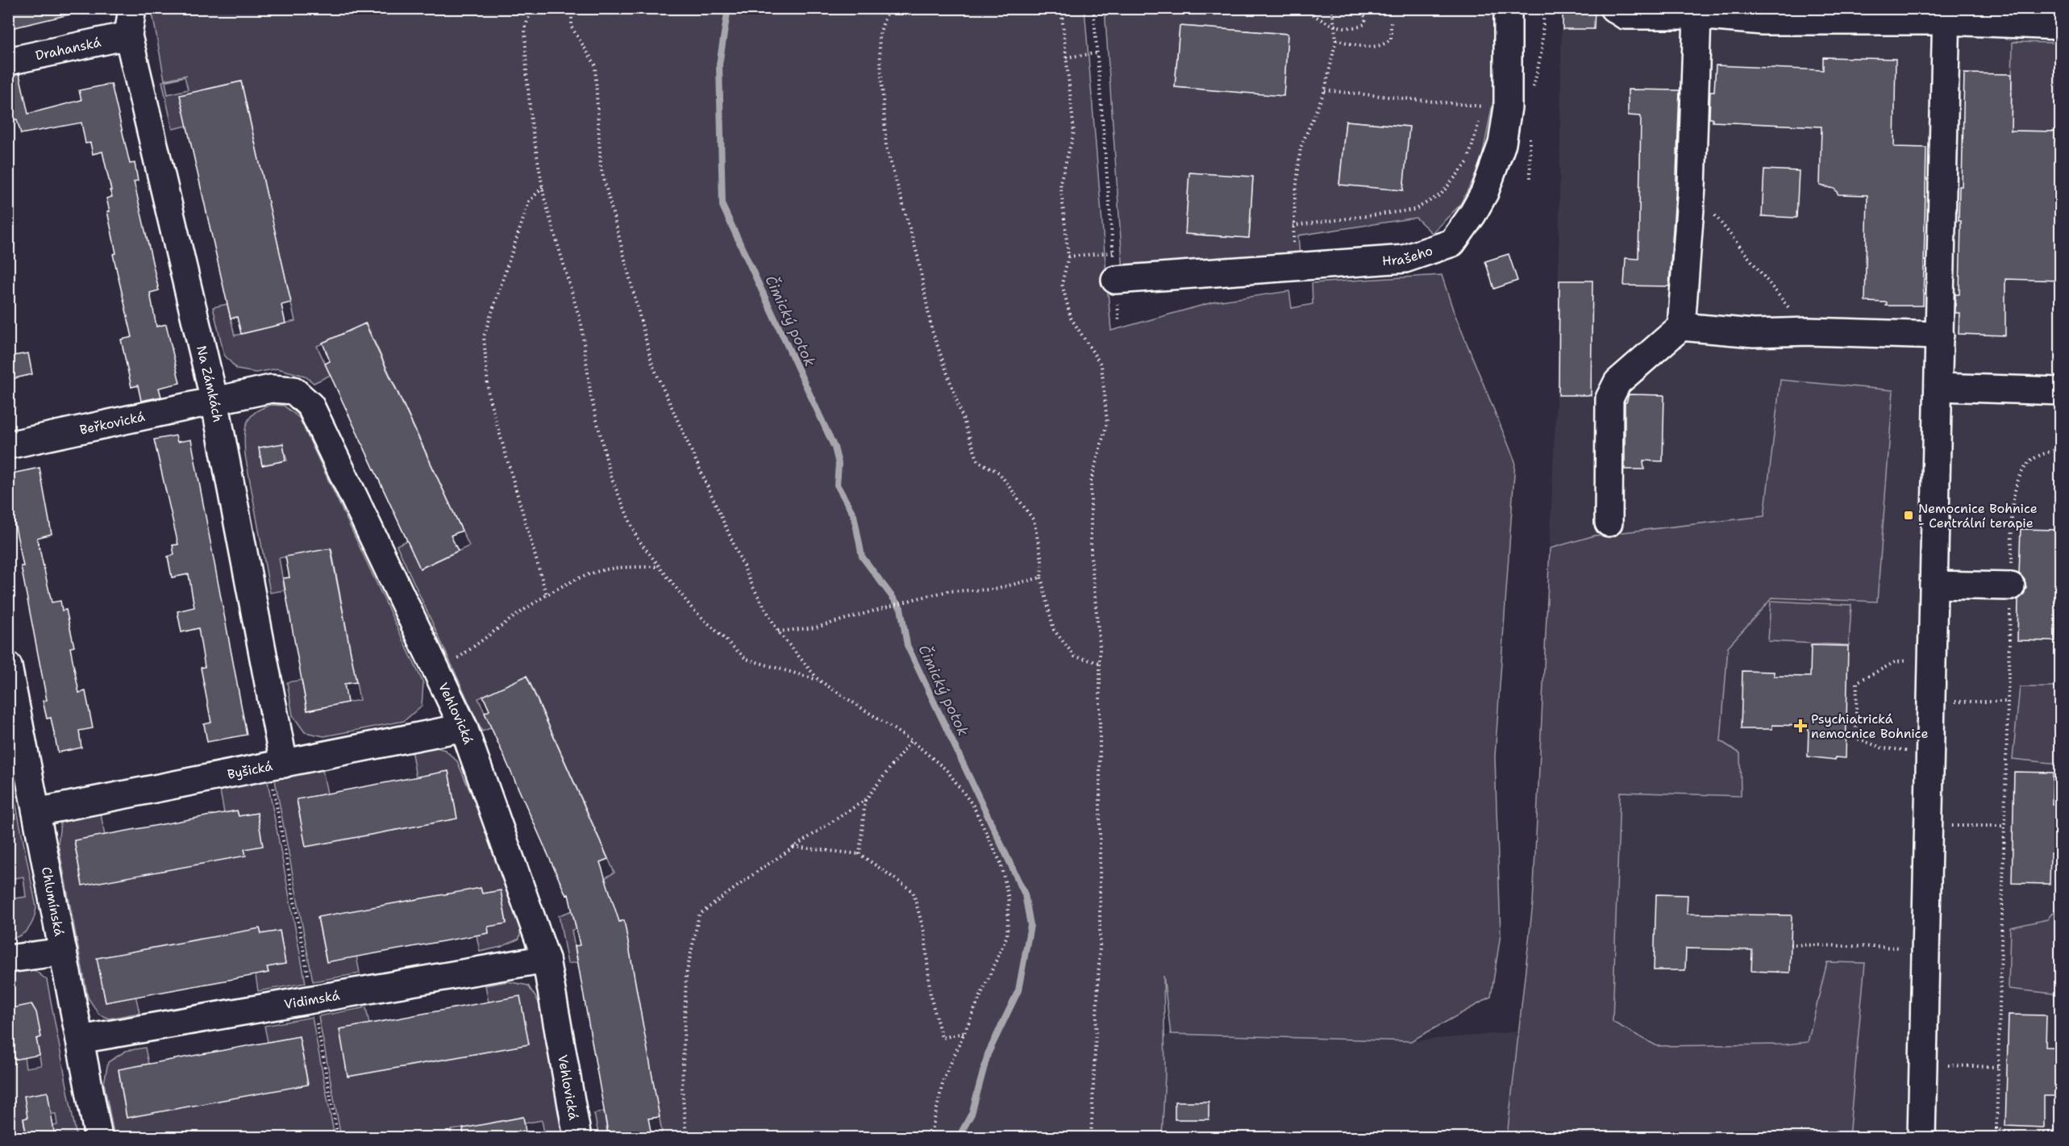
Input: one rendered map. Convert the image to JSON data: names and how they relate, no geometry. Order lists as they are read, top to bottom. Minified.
{"streets":{"street":["Drahanská","Hrašeho","Na Zámkách","Beřkovická","Vehlovická","Byšická","Chlumínská","Vidimská"]},"crossings":[["Drahanská","Na Zámkách"],["Na Zámkách","Beřkovická"],["Na Zámkách","Vehlovická"],["Na Zámkách","Byšická"],["Beřkovická","Vehlovická"],["Vehlovická","Byšická"],["Vehlovická","Vidimská"],["Byšická","Chlumínská"],["Chlumínská","Vidimská"]],"water":["Čimický potok"],"places":{"transit":["Nemocnice Bohnice - Centrální terapie"],"health":["Psychiatrická nemocnice Bohnice"]}}
